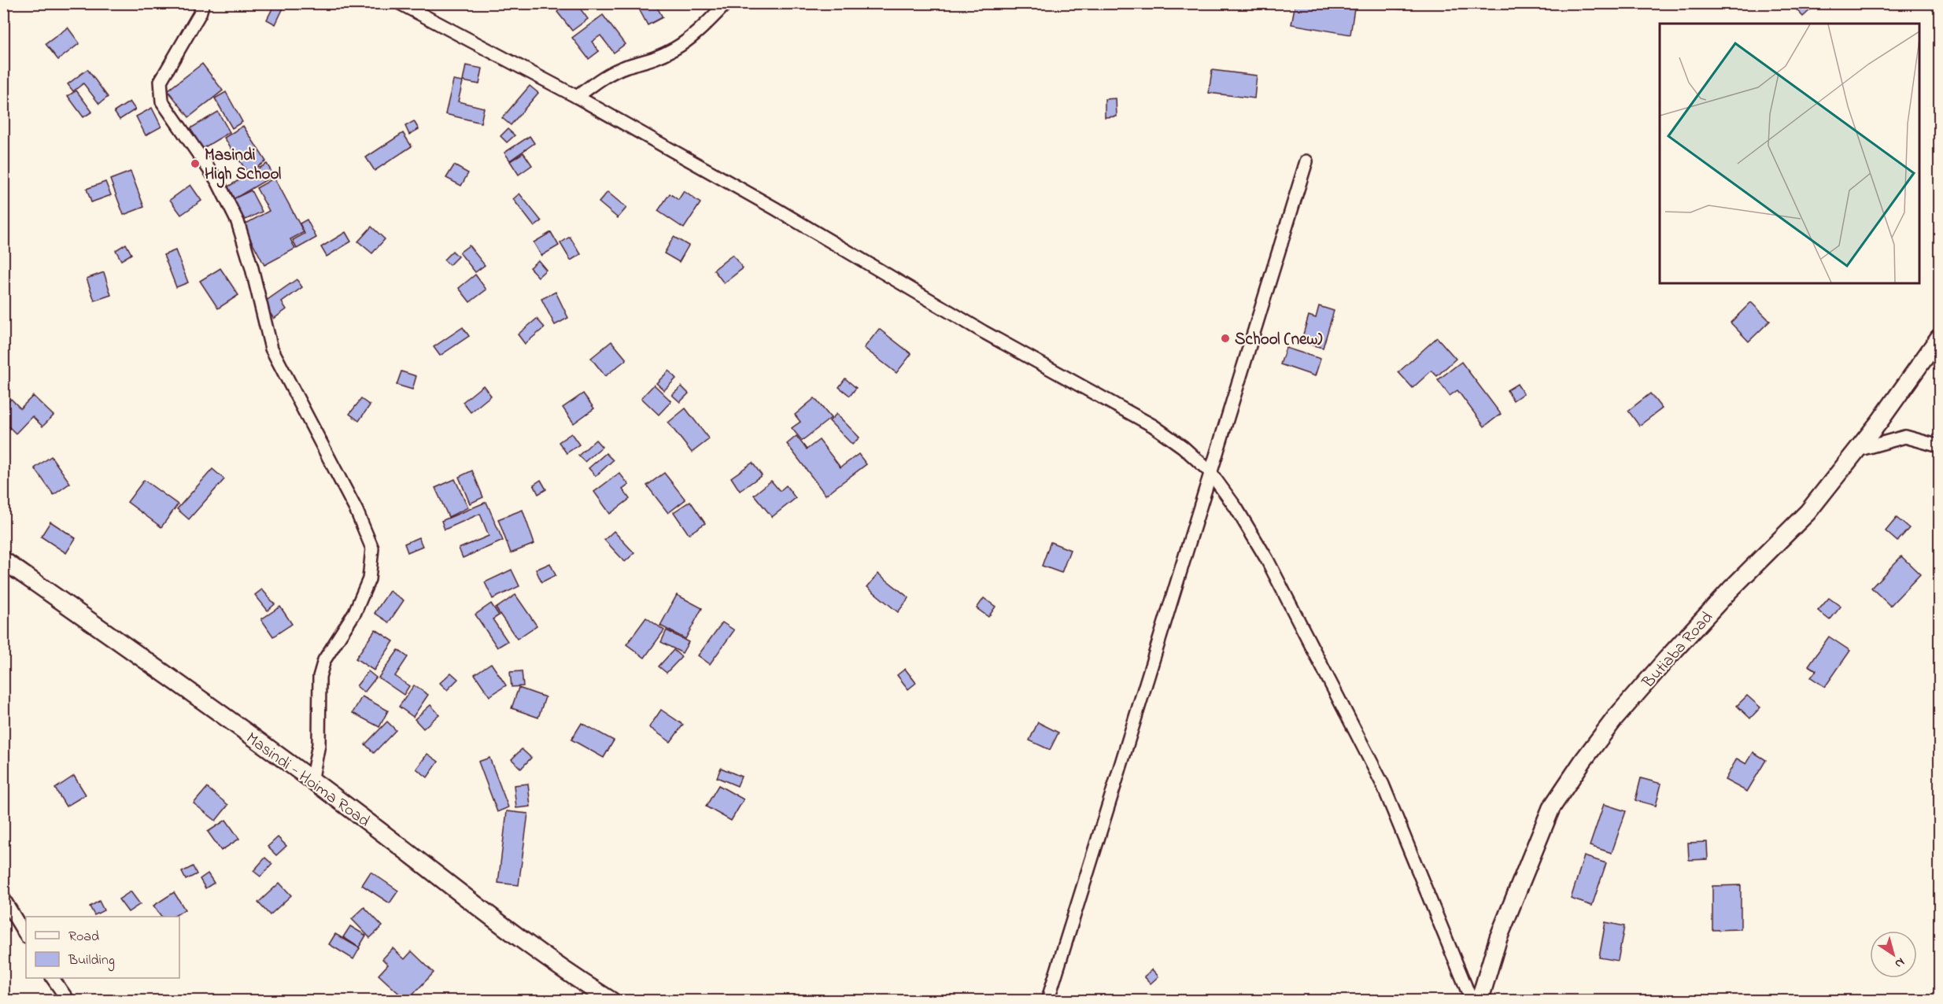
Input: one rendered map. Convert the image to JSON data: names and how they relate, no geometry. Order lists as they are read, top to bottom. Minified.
{"streets":{"main road":["Butiaba Road","Masindi - Hoima Road"]},"places":["Masindi High School","School (new)"],"legend":["Road","Building"],"north":"bottom right"}
